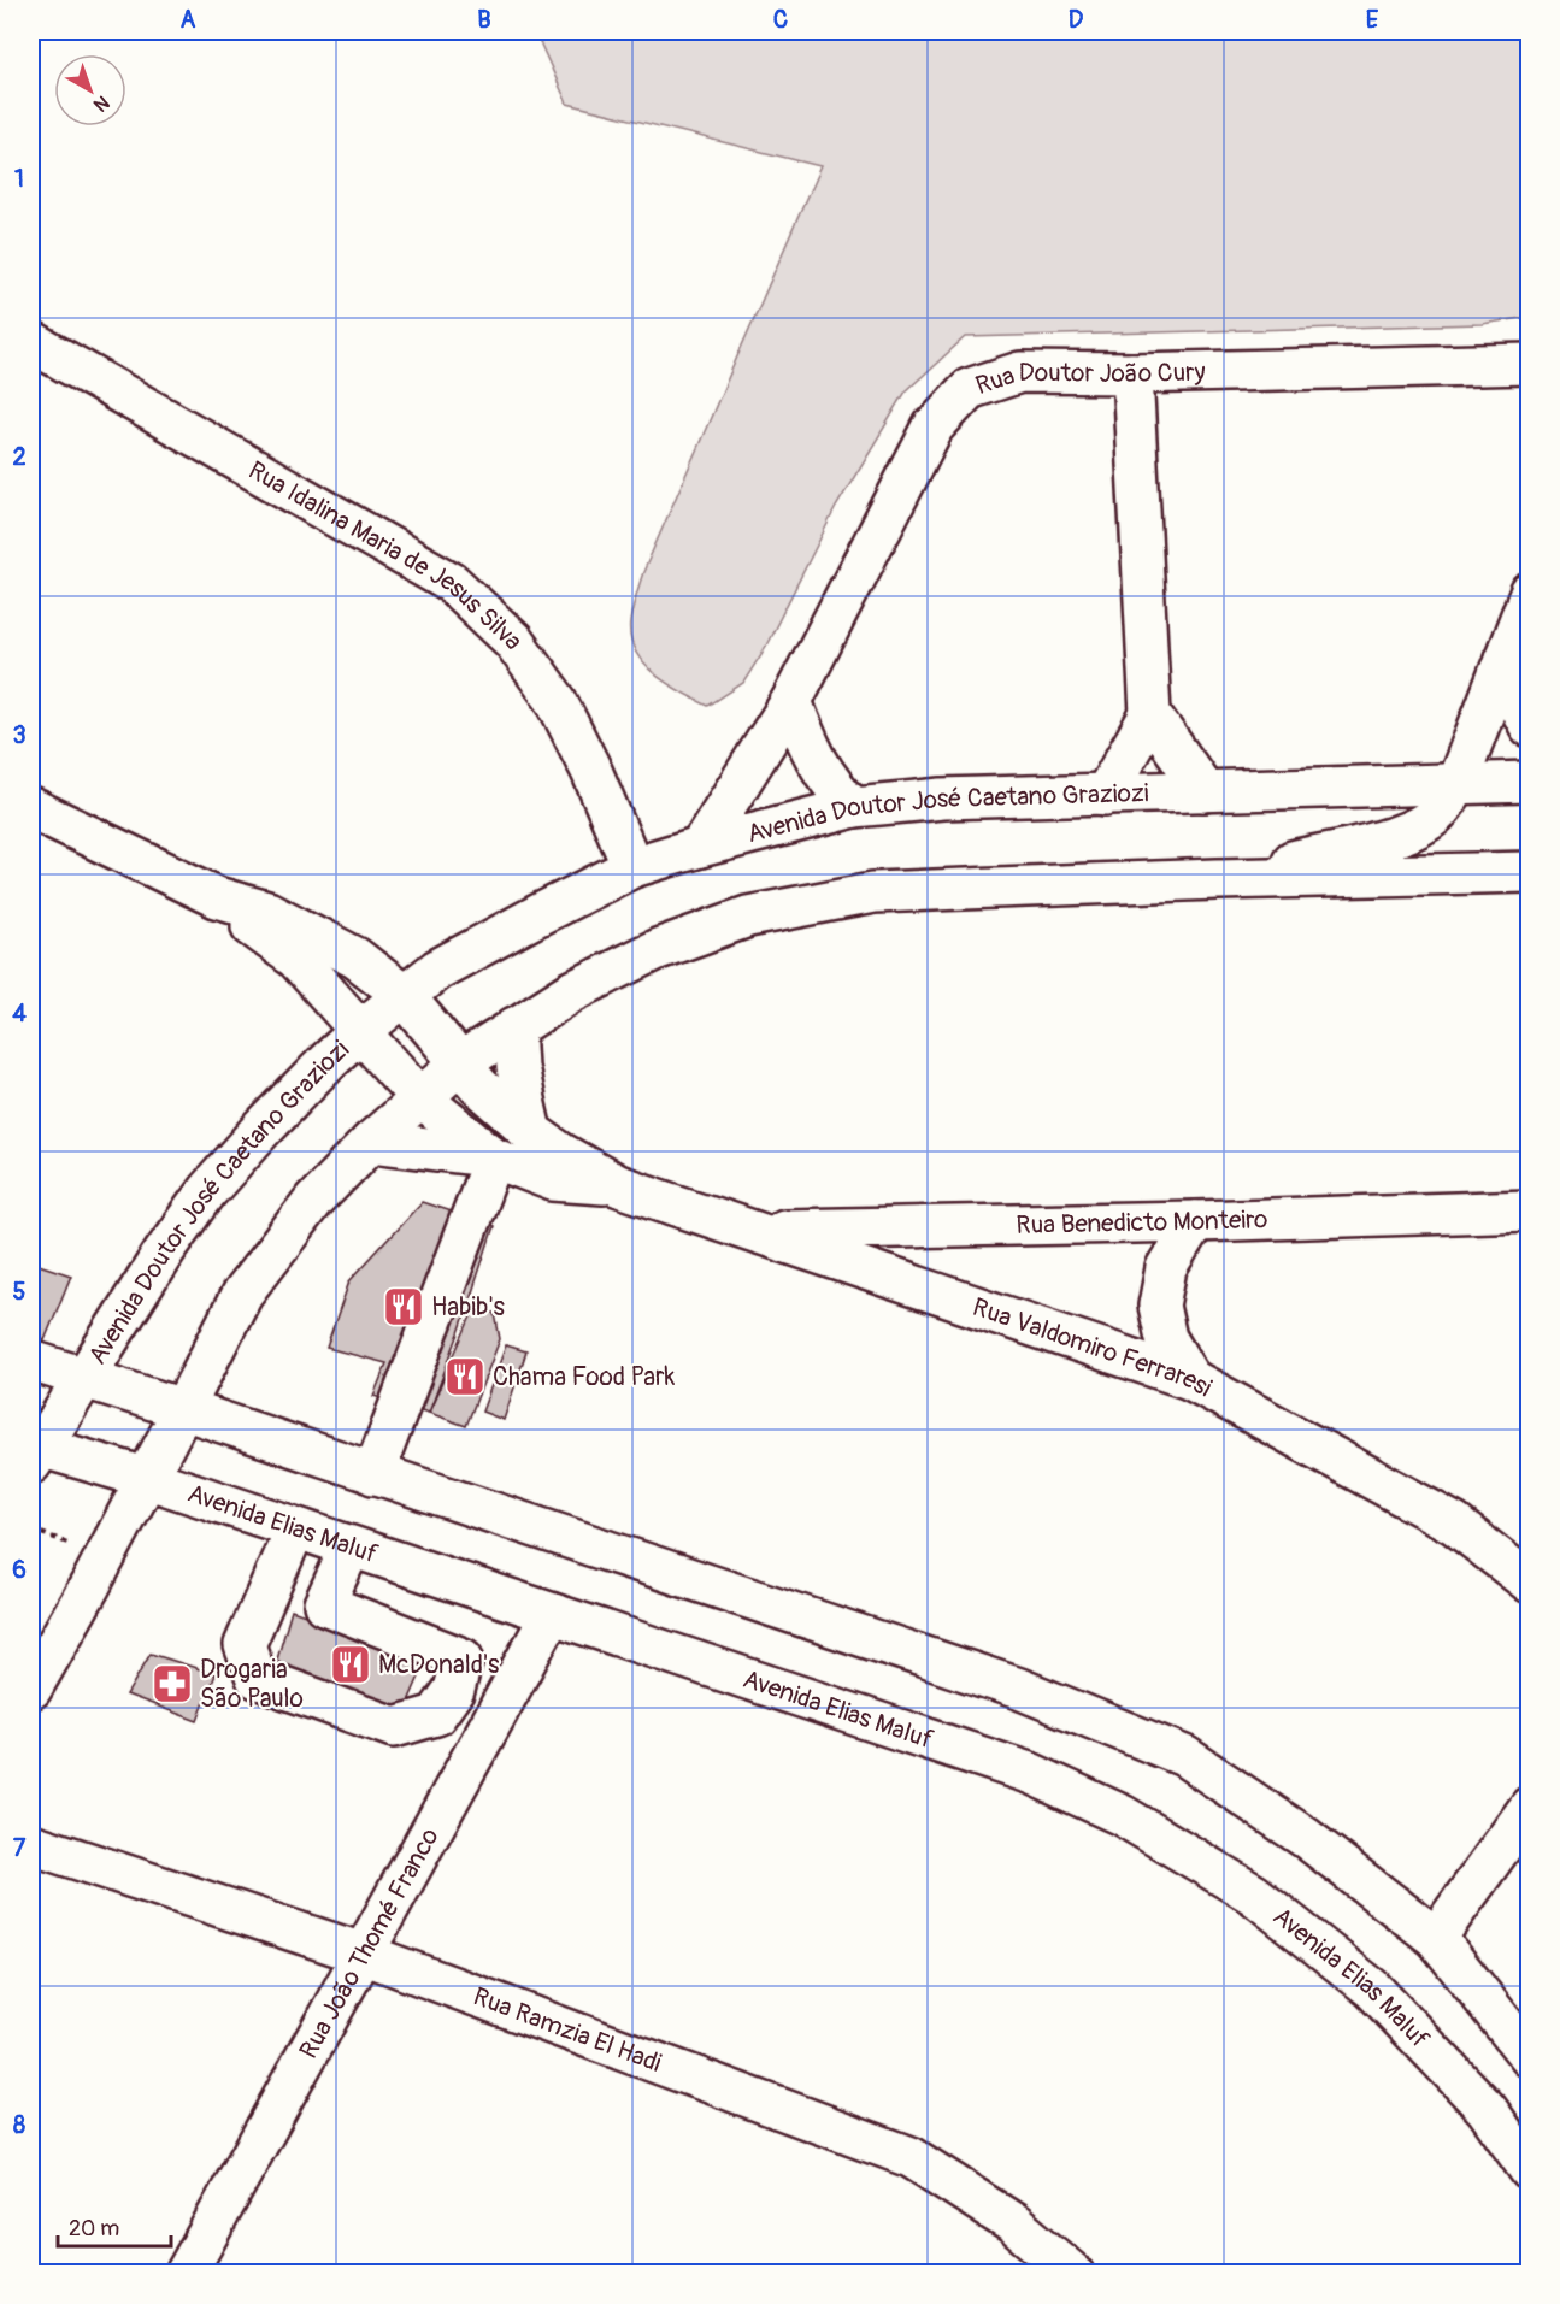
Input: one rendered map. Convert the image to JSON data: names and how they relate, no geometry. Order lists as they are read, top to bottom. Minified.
{"streets":{"street":["Rua Doutor João Cury","Rua Idalina Maria de Jesus Silva","Avenida Doutor José Caetano Graziozi","Rua Benedicto Monteiro","Rua Valdomiro Ferraresi","Avenida Elias Maluf","Rua João Thomé Franco","Rua Ramzia El Hadi"]},"crossings":[["Rua Doutor João Cury","Avenida Doutor José Caetano Graziozi"],["Rua Idalina Maria de Jesus Silva","Avenida Doutor José Caetano Graziozi"],["Avenida Doutor José Caetano Graziozi","Rua Valdomiro Ferraresi"],["Avenida Doutor José Caetano Graziozi","Avenida Elias Maluf"],["Rua Benedicto Monteiro","Rua Valdomiro Ferraresi"],["Avenida Elias Maluf","Rua João Thomé Franco"],["Rua João Thomé Franco","Rua Ramzia El Hadi"]],"places":{"restaurant":["Habib's","Chama Food Park","McDonald's"],"pharmacy":["Drogaria São Paulo"]},"scale_bar":"20 m","north":"bottom right","grid":{"columns":["A","B","C","D","E"],"rows":["1","2","3","4","5","6","7","8"]}}
